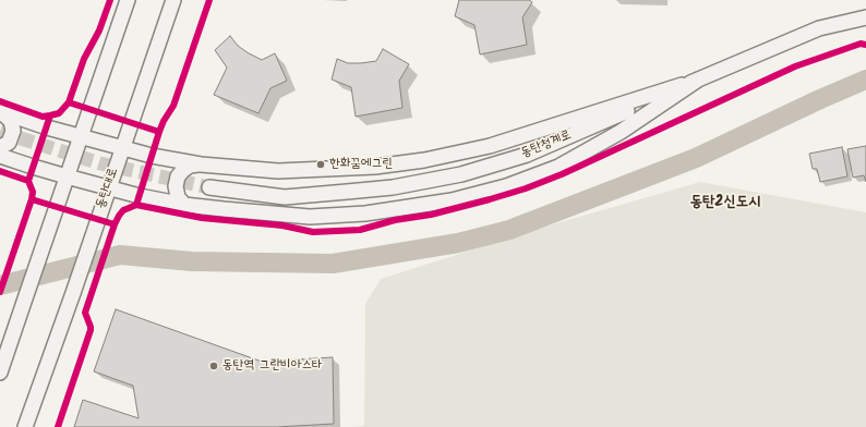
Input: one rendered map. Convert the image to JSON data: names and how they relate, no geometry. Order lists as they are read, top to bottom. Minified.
{"streets":{"street":["동탄청계로","동탄대로"]},"districts":["동탄2신도시"],"places":["한화꿈에그린","동탄역 그란비아스타"]}
